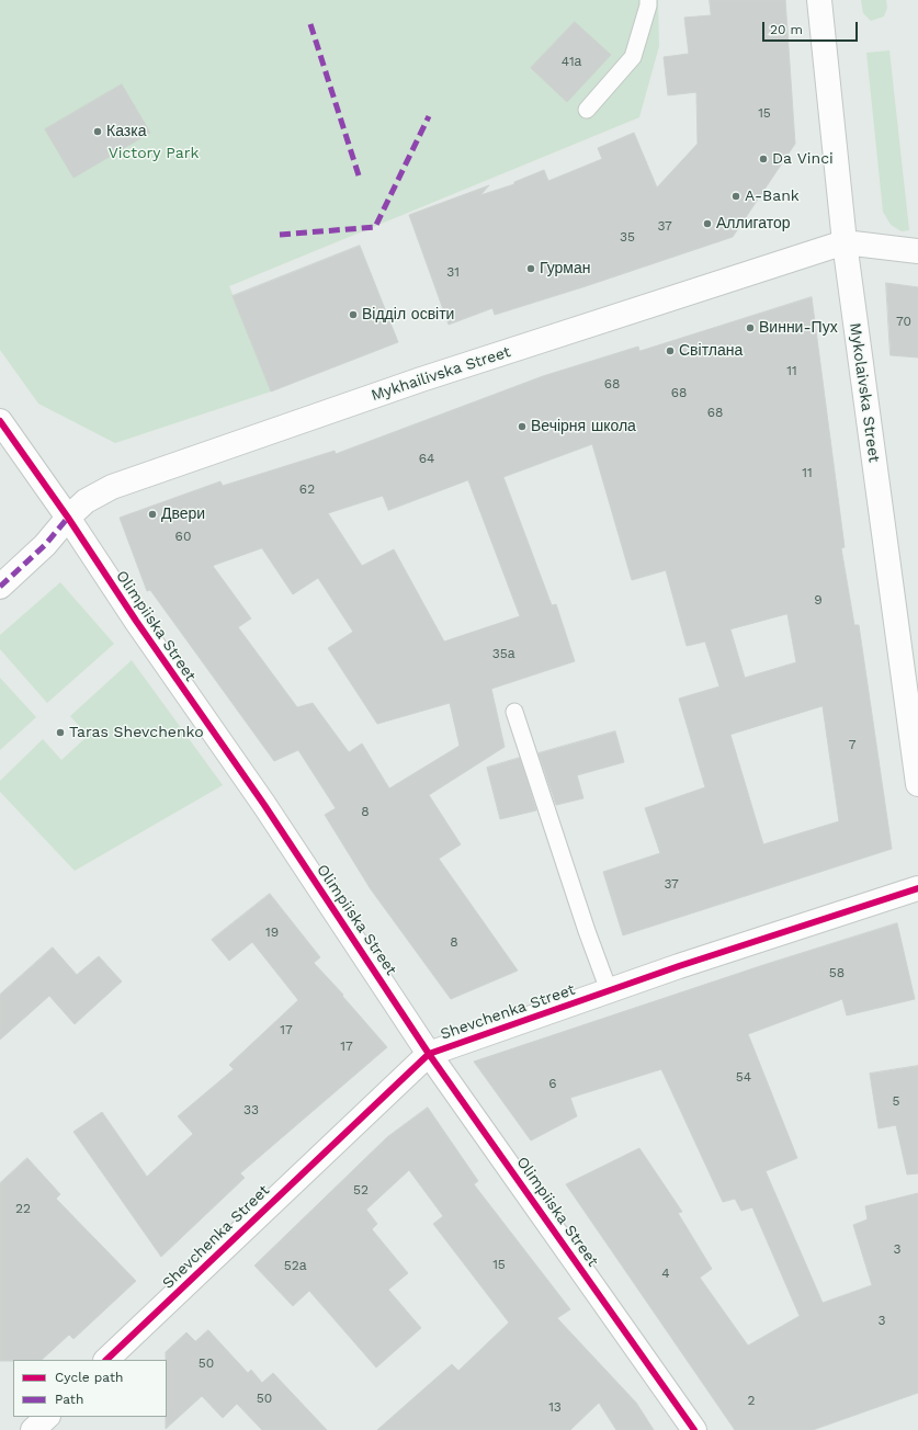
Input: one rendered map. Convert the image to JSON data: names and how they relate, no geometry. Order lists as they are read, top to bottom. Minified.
{"streets":{"street":["Mykhailivska Street","Mykolaivska Street","Olimpiiska Street","Shevchenka Street"]},"crossings":[["Mykhailivska Street","Mykolaivska Street"],["Mykhailivska Street","Olimpiiska Street"],["Olimpiiska Street","Shevchenka Street"]],"parks":["Victory Park"],"places":["Казка","Da Vinci","A-Bank","Аллигатор","Гурман","Відділ освіти","Винни-Пух","Світлана","Вечірня школа","Двери","Taras Shevchenko"],"house_numbers":["41а","15","37","35","31","70","11","68","68","68","64","11","62","60","9","35а","7","8","37","19","8","58","17","17","54","6","5","33","52","22","3","15","52а","4","3","50","50","2","13"],"legend":["Cycle path","Path"],"scale_bar":"20 m"}
